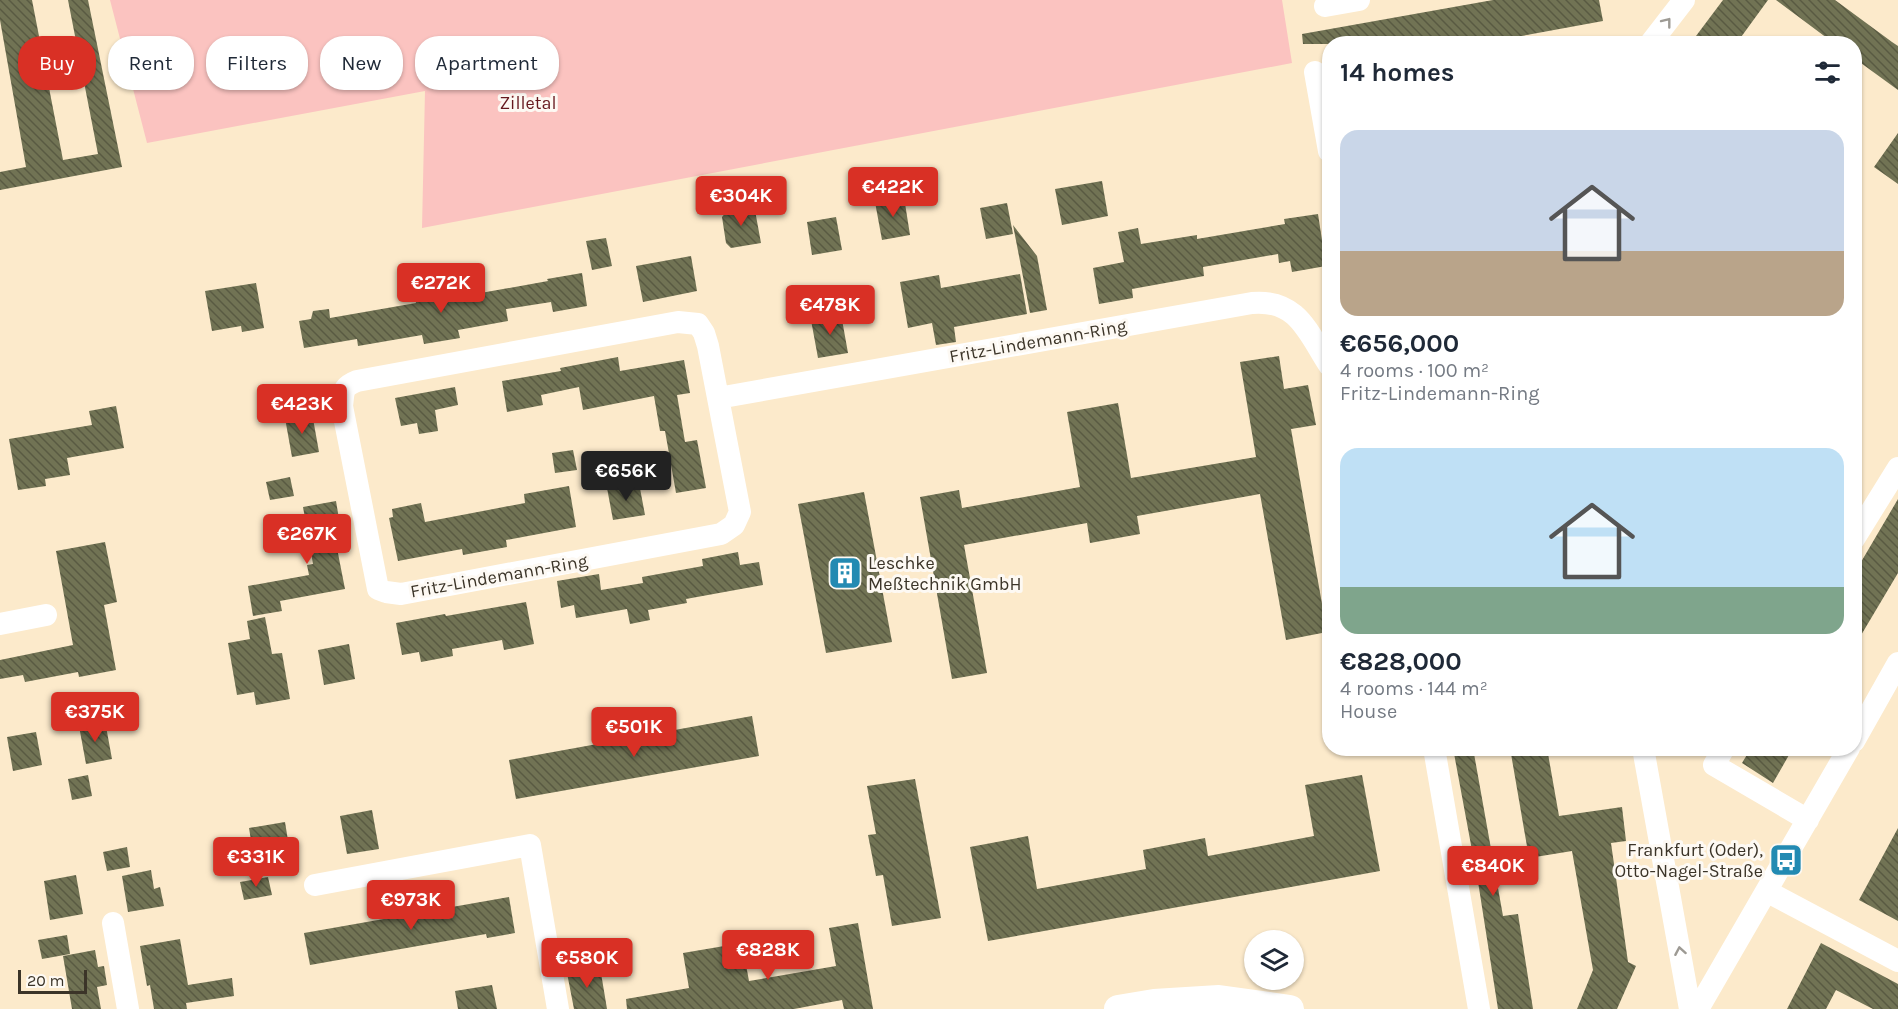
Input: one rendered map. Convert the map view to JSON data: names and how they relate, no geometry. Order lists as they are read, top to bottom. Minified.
{"streets":{"street":["Fritz-Lindemann-Ring"]},"parks":["Zilletal"],"places":{"building":["Leschke Meßtechnik GmbH"],"bus stop":["Frankfurt (Oder), Otto-Nagel-Straße"]},"scale_bar":"20 m","page":{"chip":["Buy","Rent","Filters","New","Apartment"],"heading":"14 homes","list":[{"name":"€656,000","note":"4 rooms · 100 m² · Fritz-Lindemann-Ring"},{"name":"€828,000","note":"4 rooms · 144 m² · House"}],"price":["€422K","€304K","€272K","€478K","€423K","€656K","€267K","€375K","€501K","€331K","€840K","€973K","€828K","€580K"],"scale":"20 m"}}
